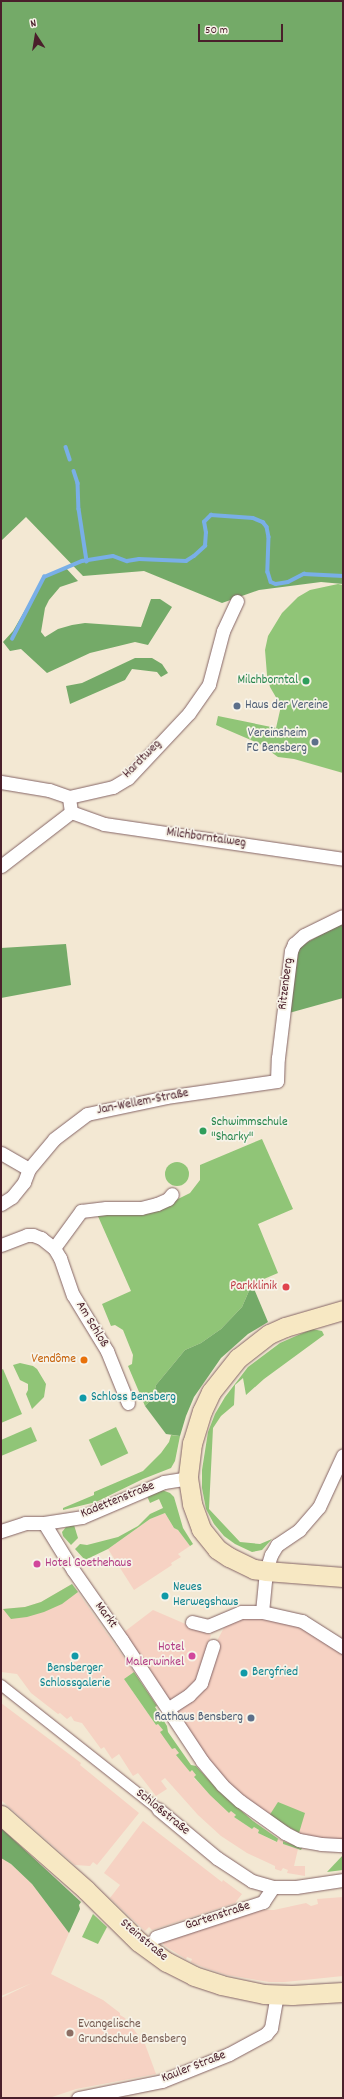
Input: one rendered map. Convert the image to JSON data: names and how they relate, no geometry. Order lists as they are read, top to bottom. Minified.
{"streets":{"main road":["Steinstraße"],"street":["Hardtweg","Milchborntalweg","Ritzenberg","Jan-Wellem-Straße","Am Schloß","Kadettenstraße","Markt","Schloßstraße","Gartenstraße","Kauler Straße"]},"crossings":[["Ritzenberg","Jan-Wellem-Straße"],["Kadettenstraße","Markt"],["Schloßstraße","Gartenstraße"],["Steinstraße","Kauler Straße"]],"places":["Milchborntal","Haus der Vereine","Vereinsheim FC Bensberg","Schwimmschule \"Sharky\"","Parkklinik","Vendôme","Schloss Bensberg","Hotel Goethehaus","Neues Herwegshaus","Bensberger Schlossgalerie","Hotel Malerwinkel","Bergfried","Rathaus Bensberg","Evangelische Grundschule Bensberg"],"scale_bar":"50 m","north":"top"}
